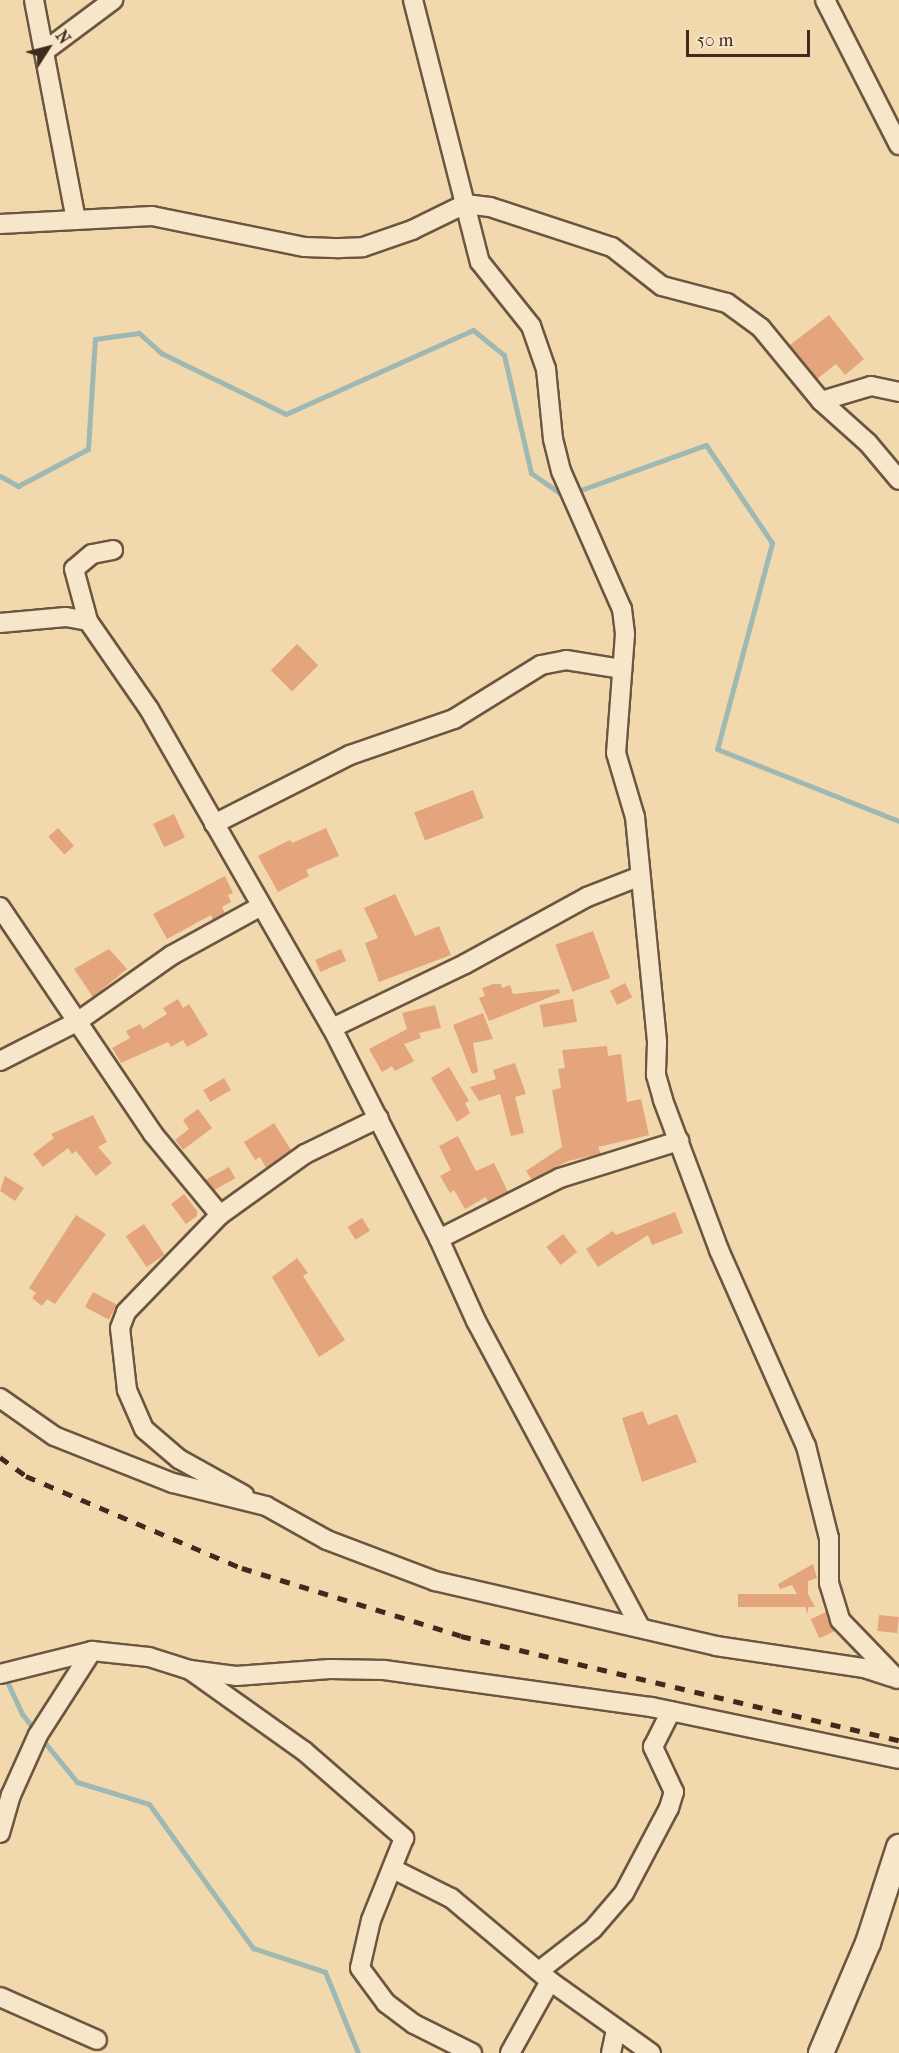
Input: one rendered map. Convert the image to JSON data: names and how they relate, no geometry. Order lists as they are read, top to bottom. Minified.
{"scale_bar":"50 m","north":"top right"}
